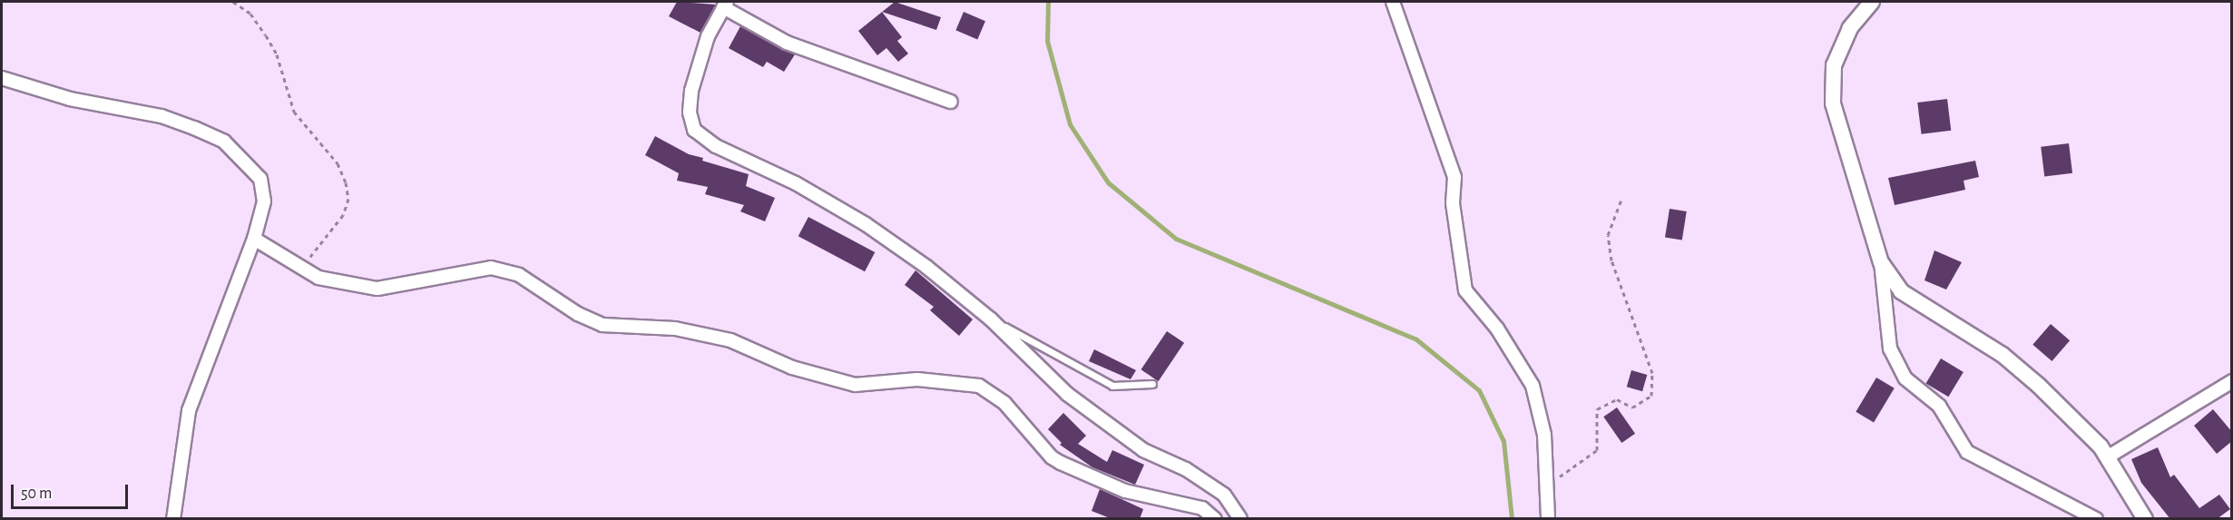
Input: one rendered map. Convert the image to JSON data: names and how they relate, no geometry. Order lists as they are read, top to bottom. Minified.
{"scale_bar":"50 m"}
